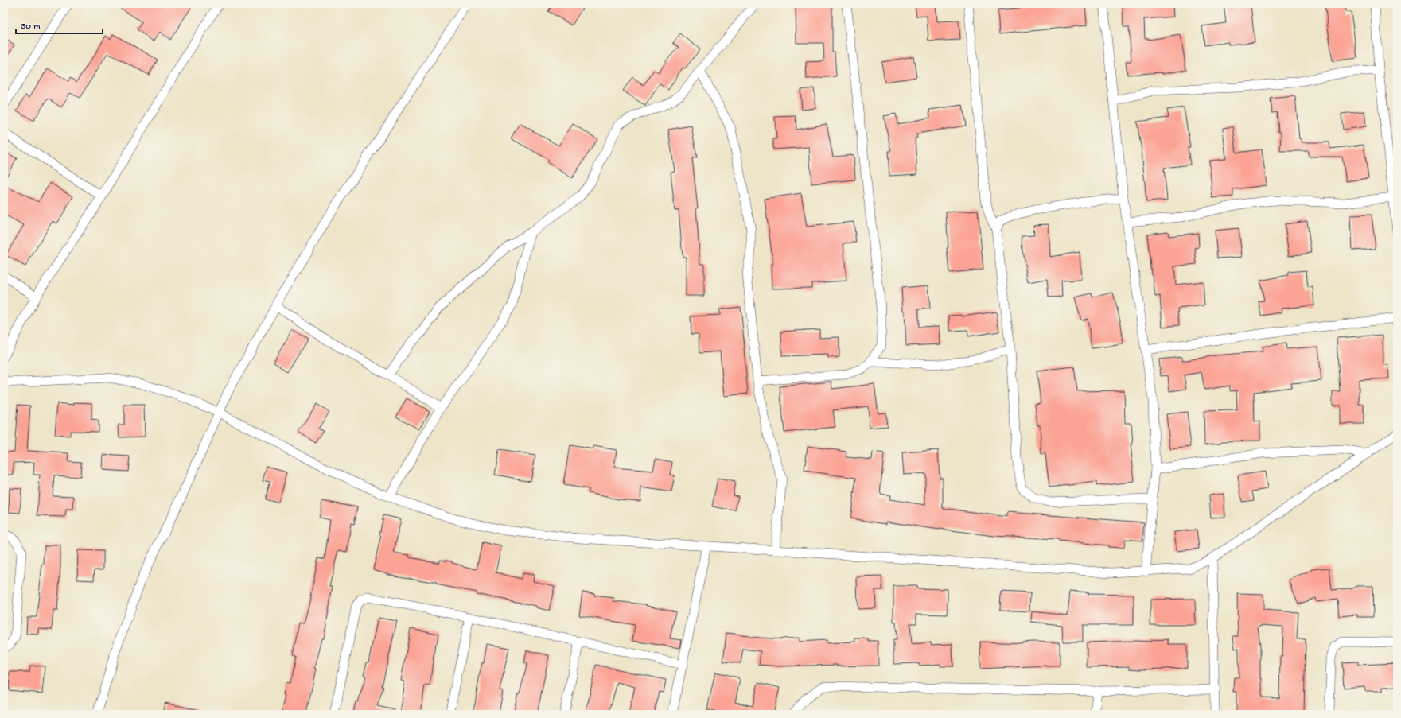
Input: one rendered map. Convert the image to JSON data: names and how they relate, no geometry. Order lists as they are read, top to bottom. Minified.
{"scale_bar":"50 m"}
